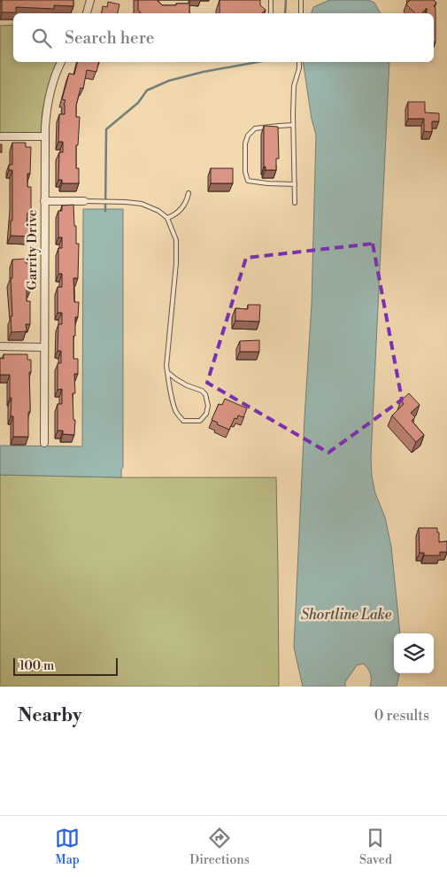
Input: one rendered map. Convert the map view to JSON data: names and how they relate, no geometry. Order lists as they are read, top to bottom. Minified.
{"streets":{"street":["Garrity Drive"]},"water":["Shortline Lake"],"scale_bar":"100 m","page":{"search":"Search here","scale":"100 m","heading":["Nearby","0 results"],"nav":["Map","Directions","Saved"]}}
